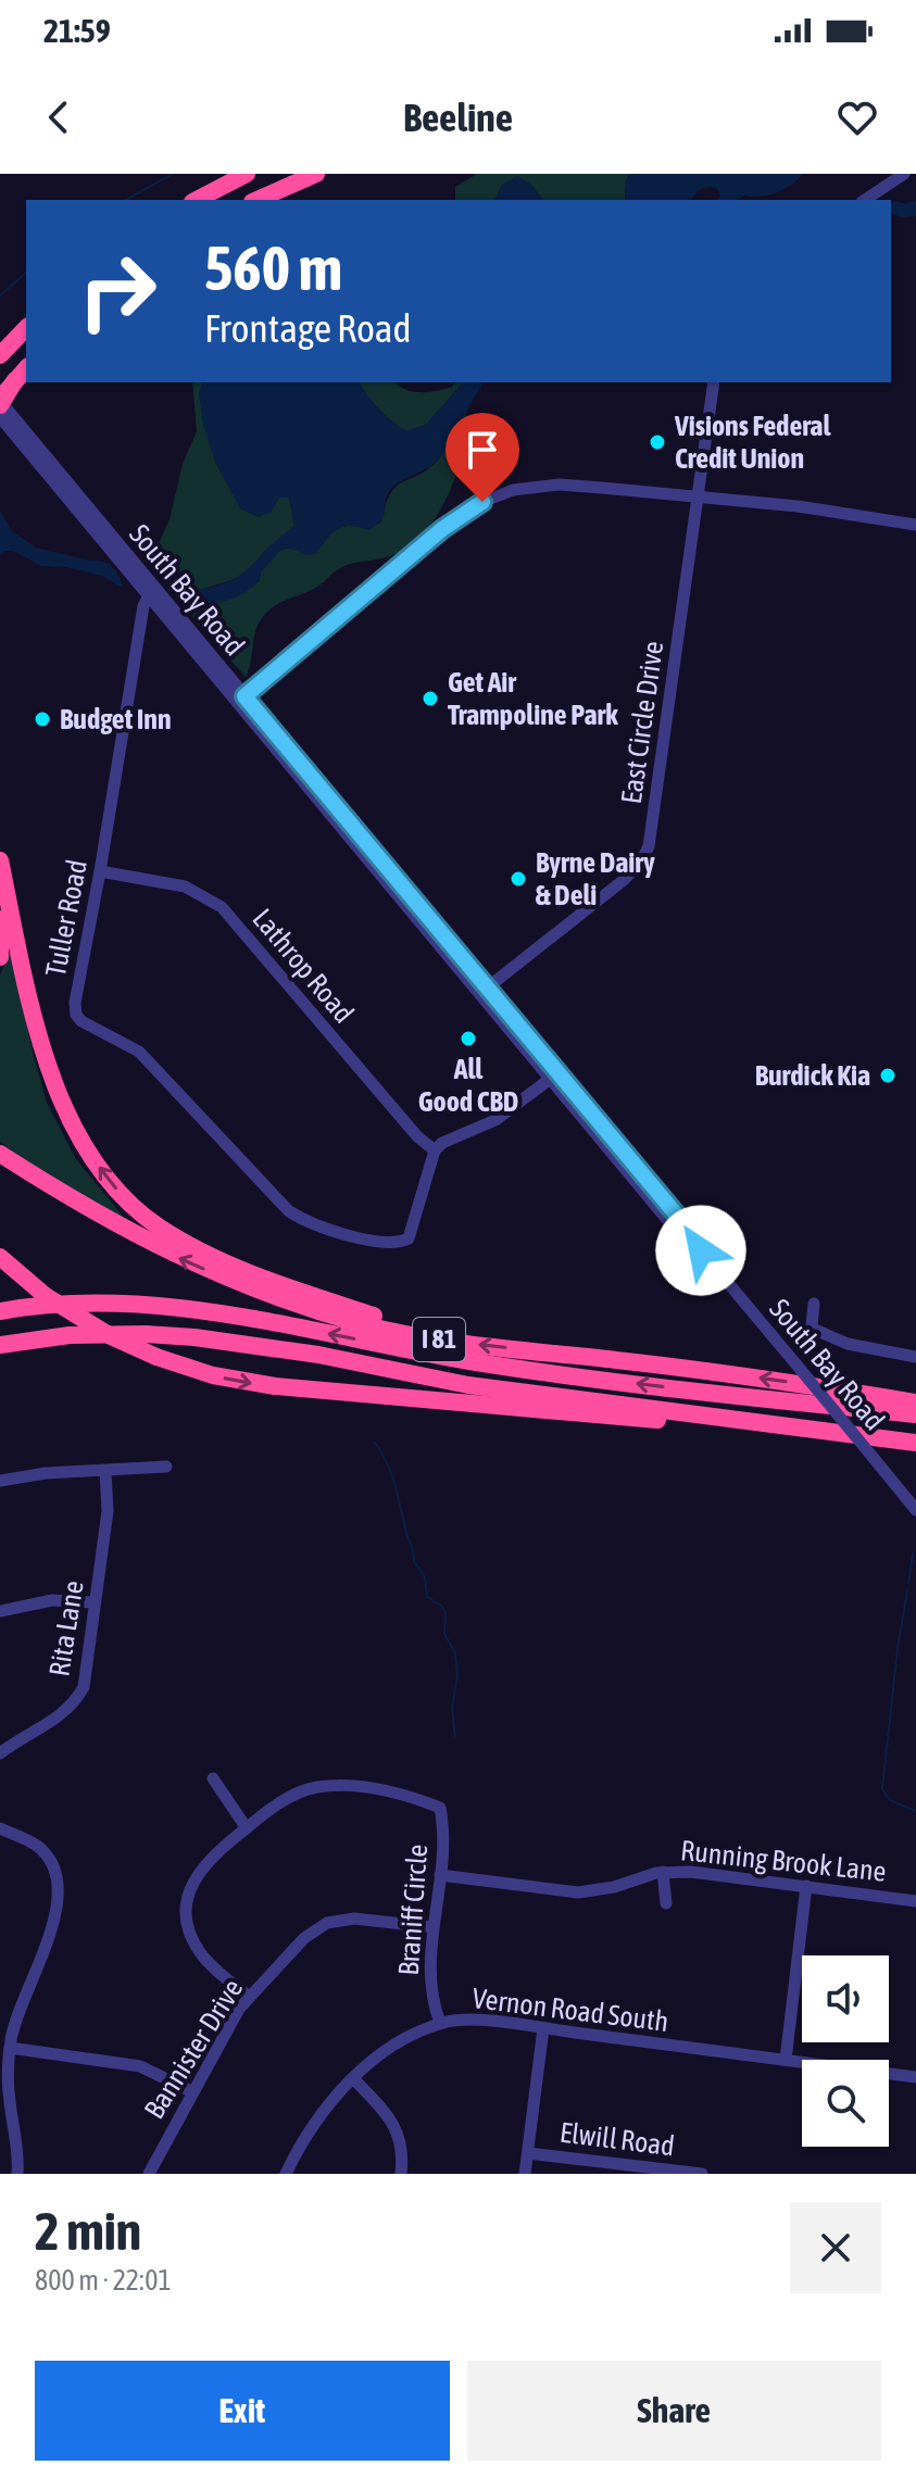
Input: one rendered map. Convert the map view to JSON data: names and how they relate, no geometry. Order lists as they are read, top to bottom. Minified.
{"streets":{"highway":["I 81"],"street":["South Bay Road","East Circle Drive","Tuller Road","Lathrop Road","Rita Lane","Running Brook Lane","Braniff Circle","Vernon Road South","Bannister Drive","Elwill Road"]},"crossings":[["South Bay Road","East Circle Drive"],["South Bay Road","Tuller Road"],["Tuller Road","Lathrop Road"],["Running Brook Lane","Braniff Circle"],["Braniff Circle","Vernon Road South"],["Braniff Circle","Bannister Drive"]],"places":["Visions Federal Credit Union","Get Air Trampoline Park","Budget Inn","Byrne Dairy & Deli","All Good CBD","Burdick Kia"],"page":{"status":"21:59","header":"Beeline","turn":["560 m","Frontage Road"],"heading":["2 min","800 m · 22:01"],"buttons":["Exit","Share"]}}
